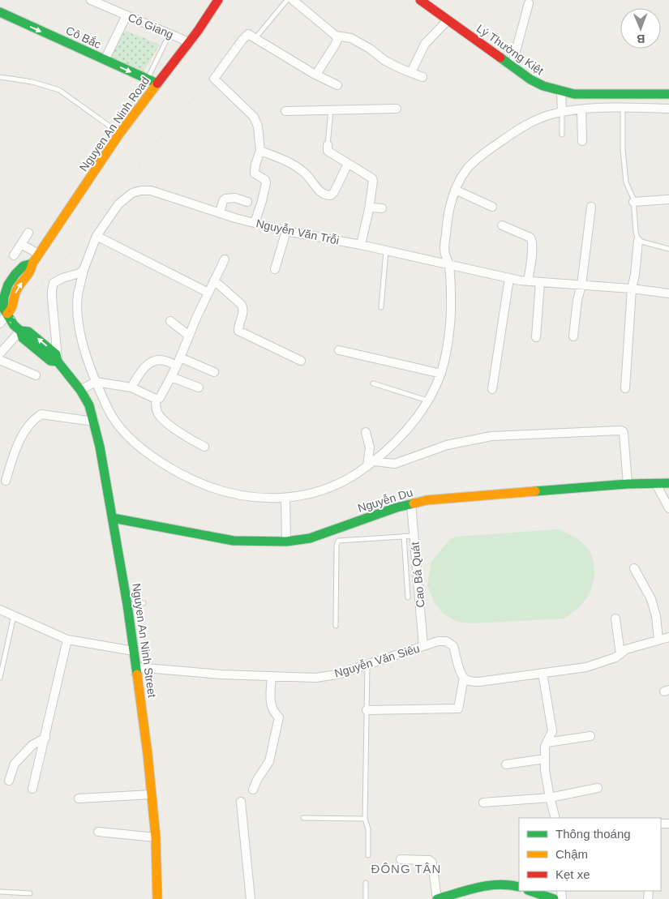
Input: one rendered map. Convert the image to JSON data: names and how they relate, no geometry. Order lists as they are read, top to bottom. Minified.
{"streets":{"main road":["Cô Bắc","Lý Thường Kiệt","Nguyen An Ninh Road","Nguyễn Du","Nguyen An Ninh Street"],"street":["Cô Giang","Nguyễn Văn Trỗi","Cao Bá Quát","Nguyễn Văn Siêu"]},"crossings":[["Cô Giang","Nguyen An Ninh Road"],["Cô Bắc","Nguyen An Ninh Road"],["Nguyen An Ninh Road","Nguyen An Ninh Street"],["Nguyễn Du","Cao Bá Quát"],["Nguyễn Du","Nguyen An Ninh Street"],["Cao Bá Quát","Nguyễn Văn Siêu"],["Nguyen An Ninh Street","Nguyễn Văn Siêu"]],"one_way":["Cô Bắc"],"districts":["ĐÔNG TÂN"],"legend":["Thông thoáng","Chậm","Kẹt xe"],"north":"bottom"}
